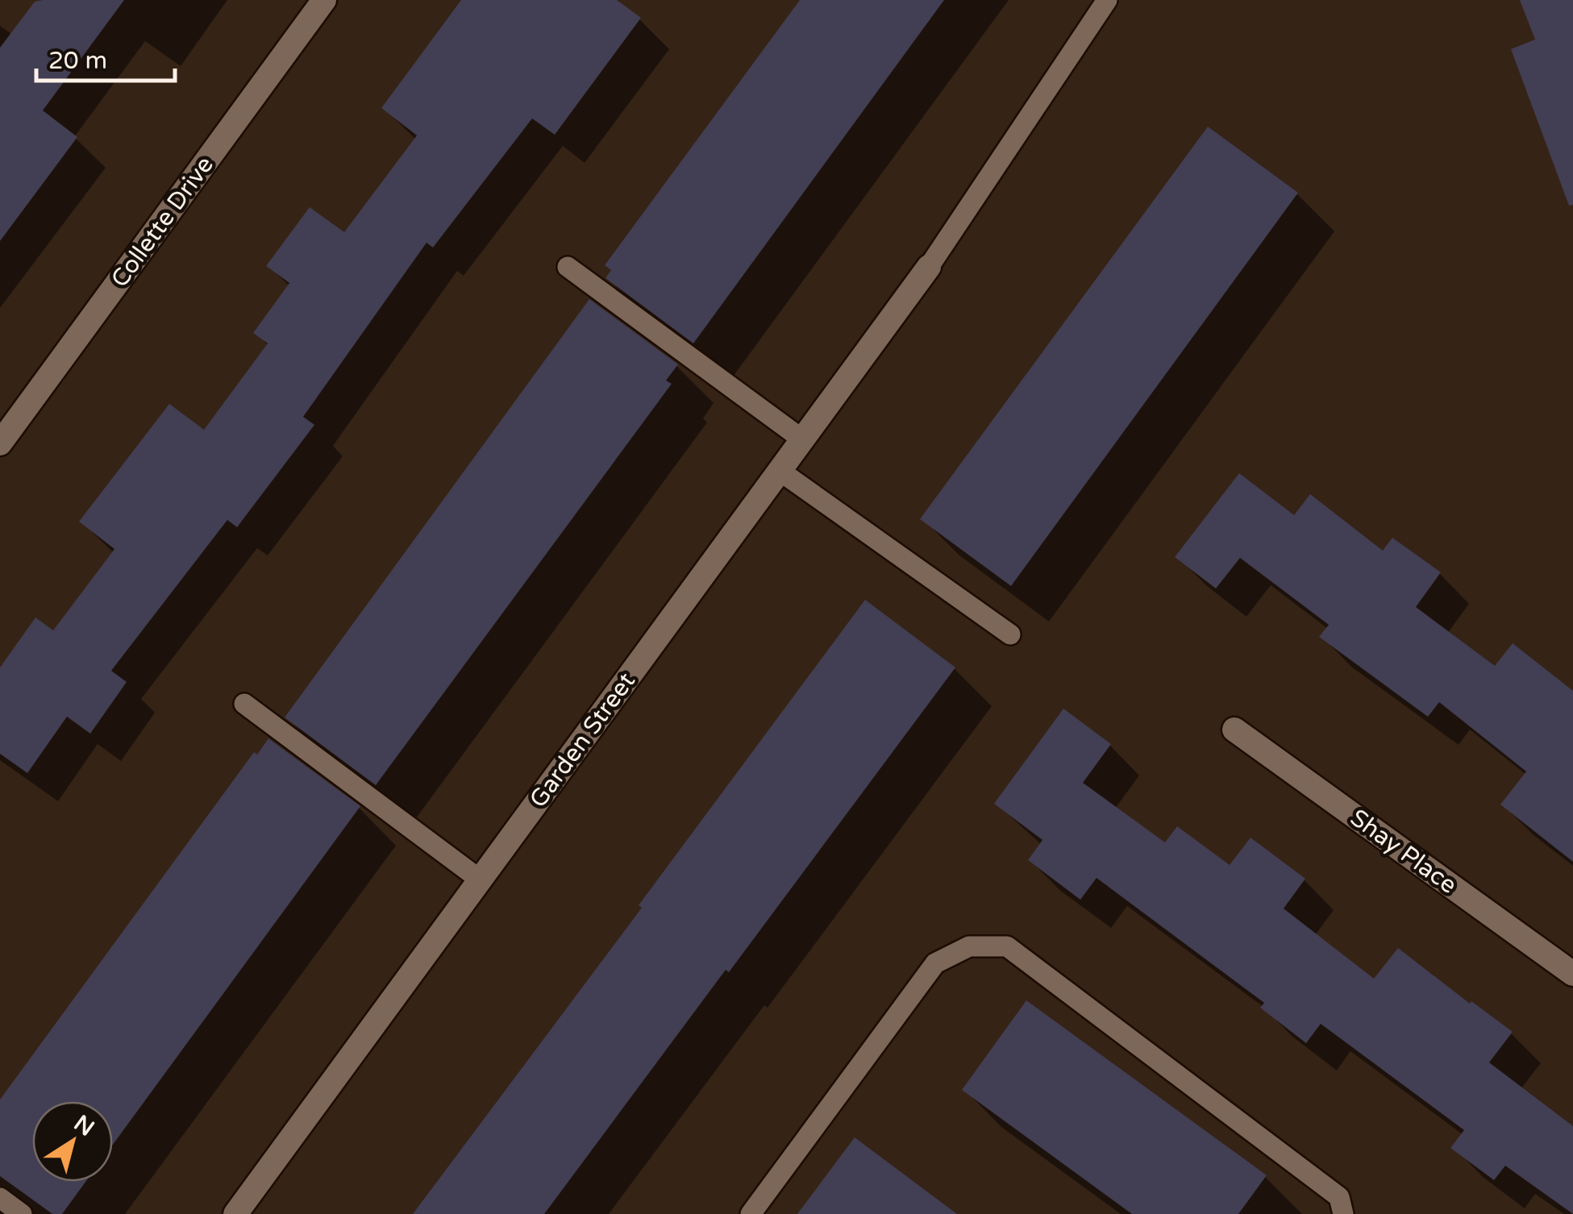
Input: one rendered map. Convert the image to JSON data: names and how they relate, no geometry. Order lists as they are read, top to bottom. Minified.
{"streets":{"street":["Collette Drive","Garden Street","Shay Place"]},"scale_bar":"20 m","north":"top right"}
